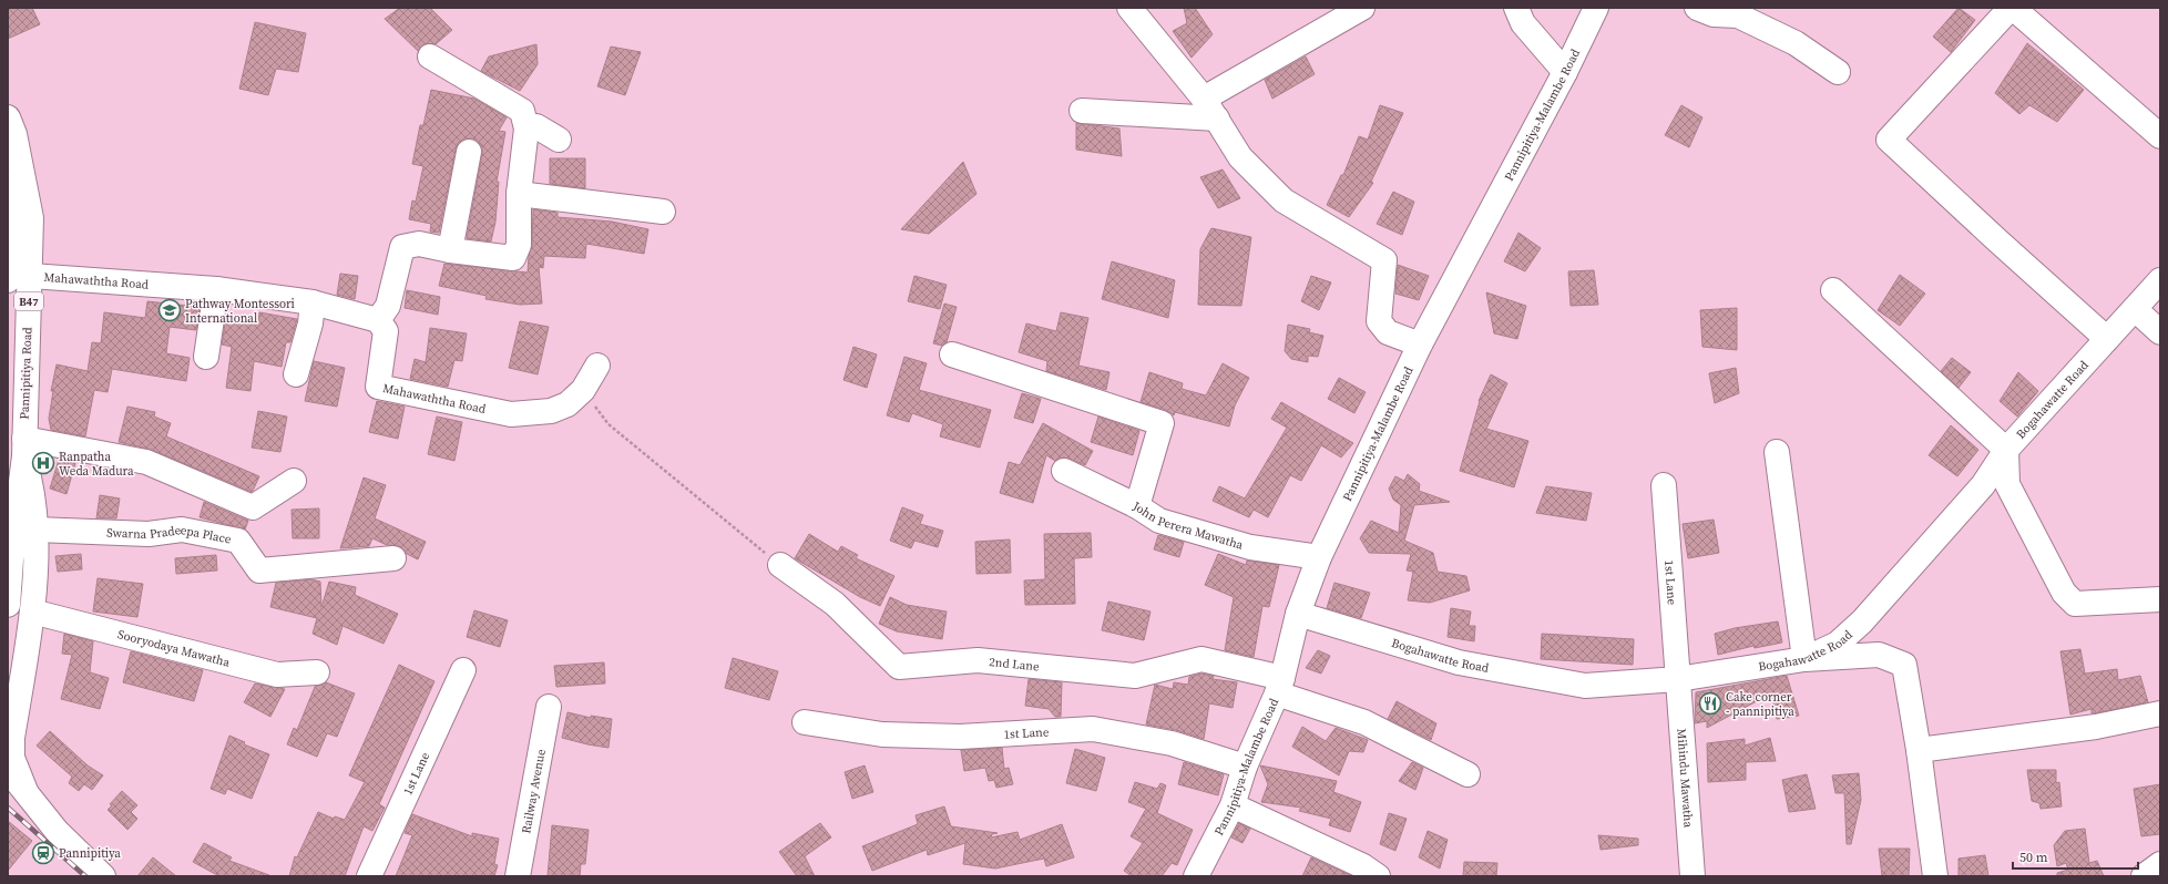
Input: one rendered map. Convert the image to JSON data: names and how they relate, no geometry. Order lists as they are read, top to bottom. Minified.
{"streets":{"street":["Pannipitiya-Malambe Road","Mahawaththa Road","B47","Pannipitiya Road","Bogahawatte Road","John Perera Mawatha","Swarna Pradeepa Place","1st Lane","Sooryodaya Mawatha","2nd Lane","Mihindu Mawatha","Railway Avenue"]},"crossings":[["Pannipitiya-Malambe Road","Bogahawatte Road"],["Pannipitiya-Malambe Road","John Perera Mawatha"],["Pannipitiya-Malambe Road","1st Lane"],["Pannipitiya-Malambe Road","2nd Lane"],["Mahawaththa Road","Pannipitiya Road"],["Bogahawatte Road","1st Lane"],["Bogahawatte Road","Mihindu Mawatha"],["1st Lane","Mihindu Mawatha"]],"places":{"school or university":["Pathway Montessori International"],"hospital":["Ranpatha Weda Madura"],"restaurant":["Cake corner - pannipitiya"],"station":["Pannipitiya"]},"scale_bar":"50 m"}
